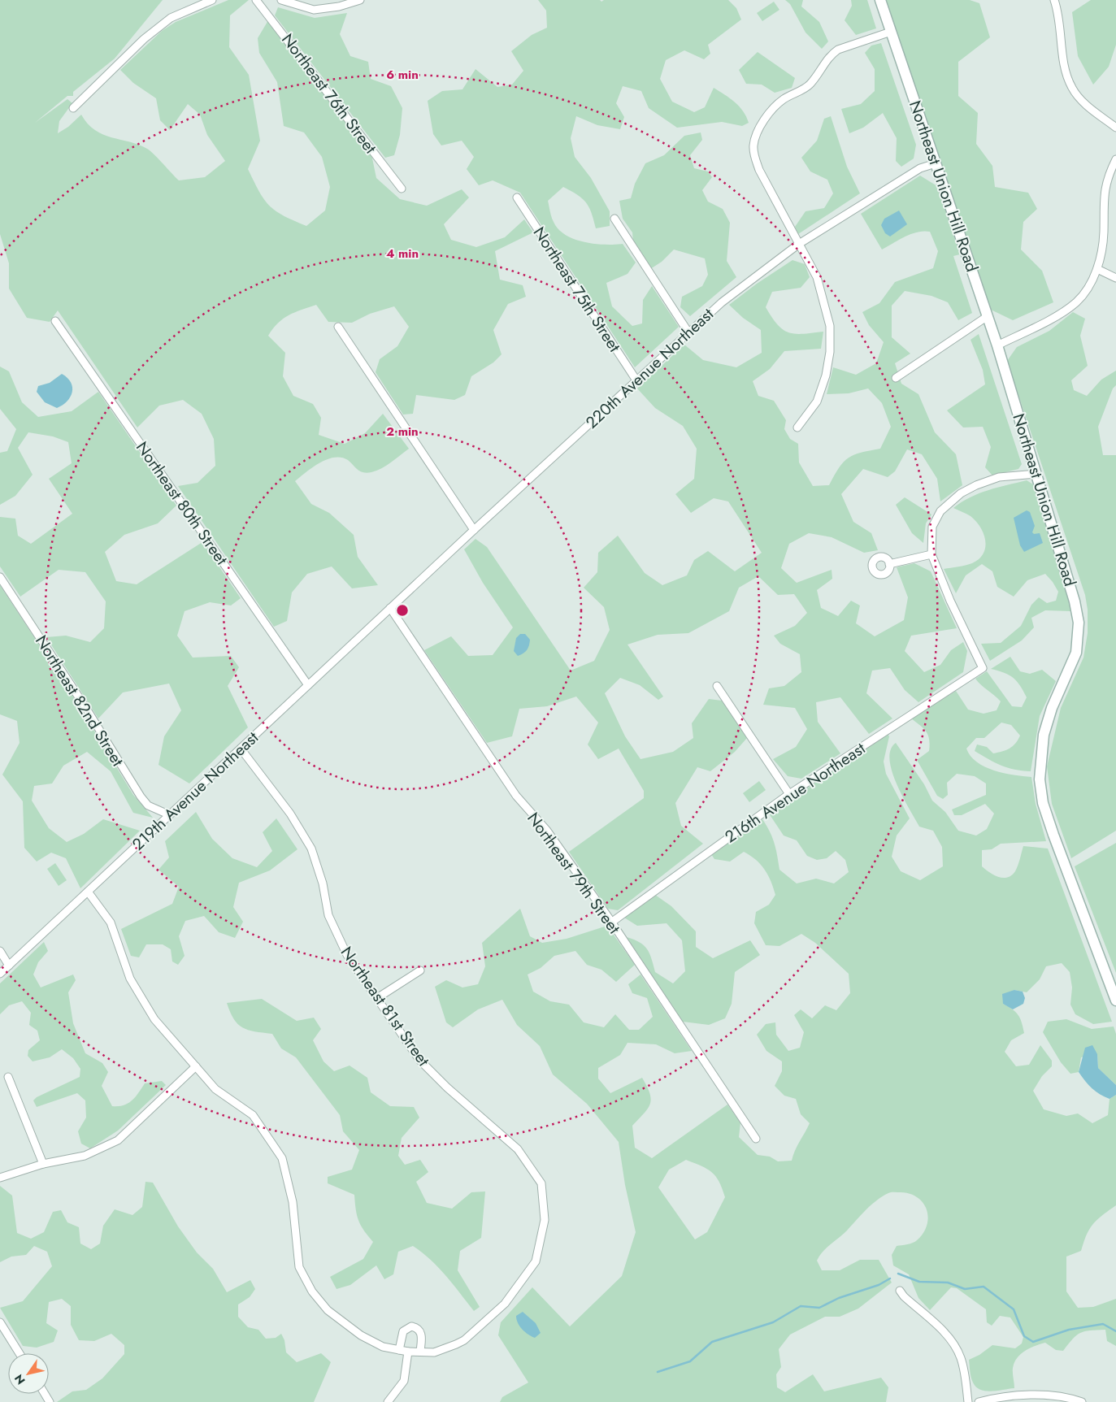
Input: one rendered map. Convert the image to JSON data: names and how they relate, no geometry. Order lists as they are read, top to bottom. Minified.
{"streets":{"street":["Northeast 76th Street","Northeast Union Hill Road","Northeast 75th Street","220th Avenue Northeast","Northeast 80th Street","Northeast 82nd Street","219th Avenue Northeast","216th Avenue Northeast","Northeast 79th Street","Northeast 81st Street"]},"crossings":[["Northeast Union Hill Road","220th Avenue Northeast"],["Northeast 75th Street","220th Avenue Northeast"],["220th Avenue Northeast","219th Avenue Northeast"],["220th Avenue Northeast","Northeast 79th Street"],["Northeast 80th Street","219th Avenue Northeast"],["Northeast 82nd Street","219th Avenue Northeast"],["219th Avenue Northeast","Northeast 79th Street"],["219th Avenue Northeast","Northeast 81st Street"],["216th Avenue Northeast","Northeast 79th Street"]],"north":"bottom left","rings":["6 min","4 min","2 min"]}
